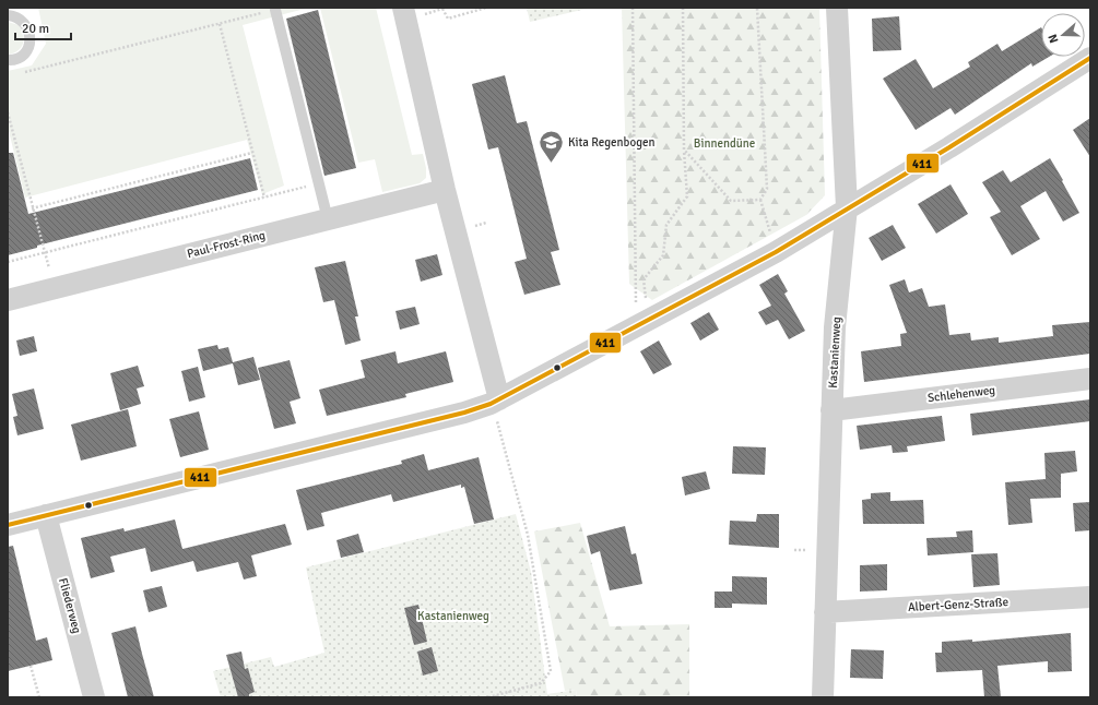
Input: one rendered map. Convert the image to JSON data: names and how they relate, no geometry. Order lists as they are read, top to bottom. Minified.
{"streets":{"street":["Paul-Frost-Ring","Kastanienweg","Schlehenweg","Albert-Genz-Straße","Fliederweg"]},"crossings":[["Kastanienweg","Schlehenweg"],["Kastanienweg","Albert-Genz-Straße"]],"parks":["Binnendüne","Kastanienweg"],"places":{"school or university":["Kita Regenbogen"]},"lines":["transit line 411"],"scale_bar":"20 m","north":"left"}
